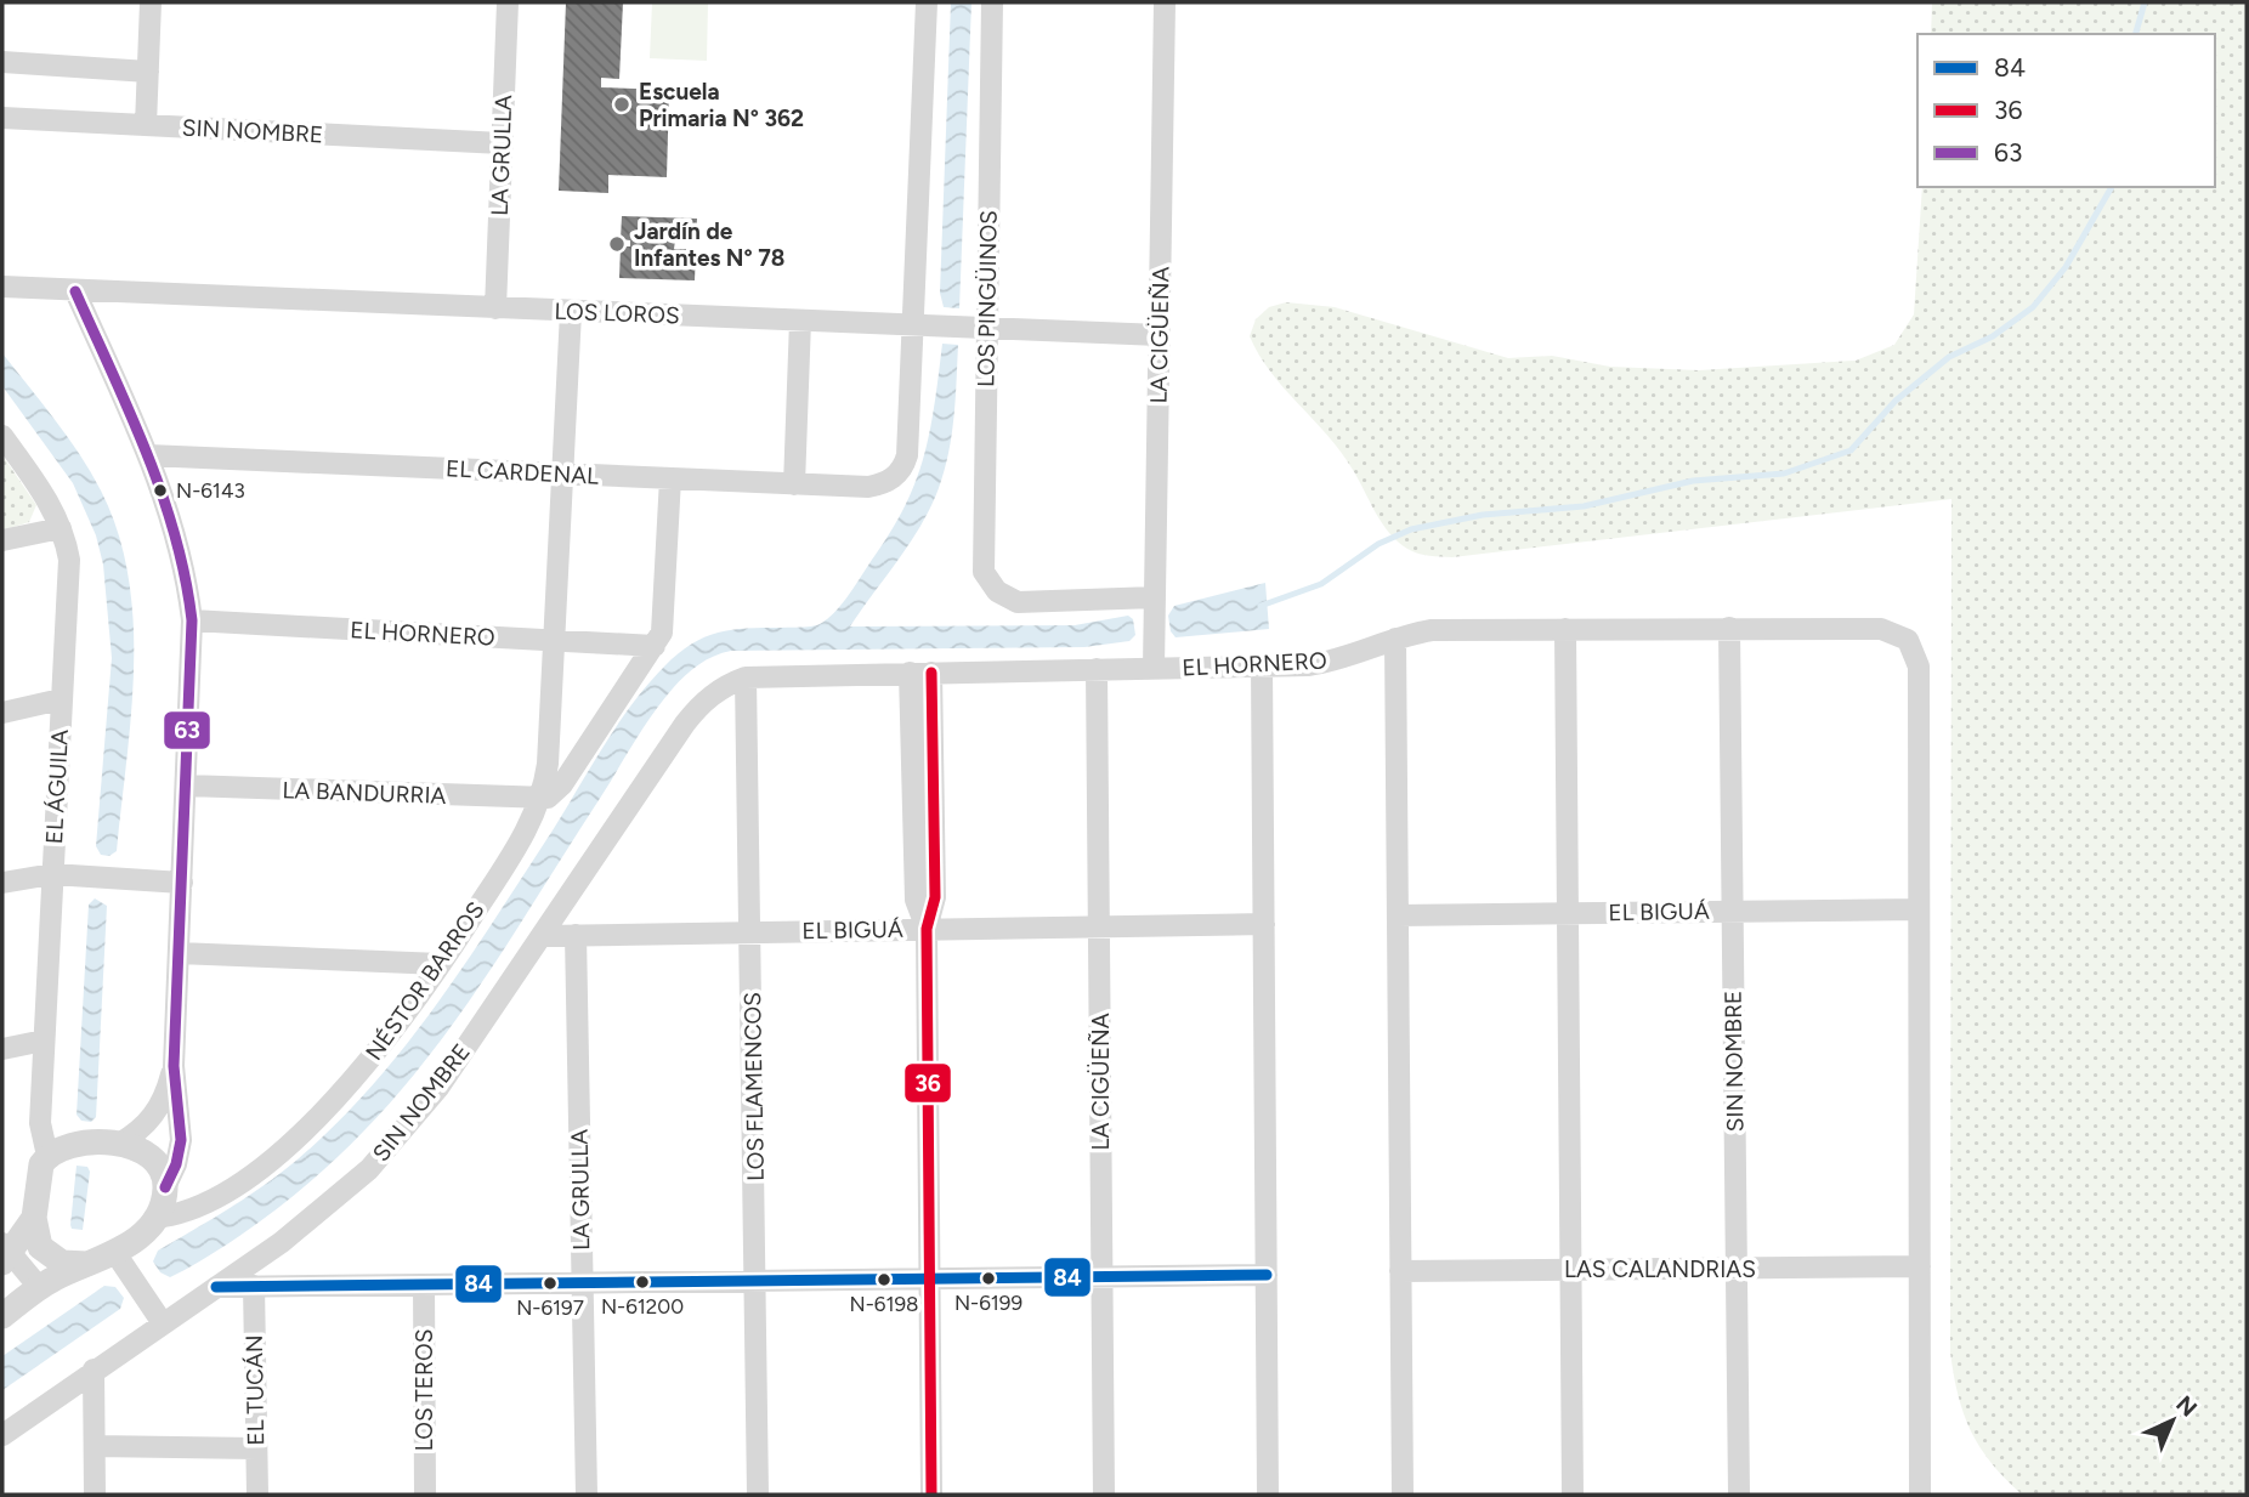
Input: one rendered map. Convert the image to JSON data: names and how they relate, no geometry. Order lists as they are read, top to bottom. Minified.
{"streets":{"street":["SIN NOMBRE","LA GRULLA","LOS PINGÜINOS","LOS LOROS","LA CIGÜEÑA","EL CARDENAL","EL HORNERO","EL ÁGUILA","LA BANDURRIA","EL BIGUÁ","NÉSTOR BARROS","LOS FLAMENCOS","LAS CALANDRIAS","EL TUCÁN","LOS TEROS"]},"crossings":[["SIN NOMBRE","LA GRULLA"],["SIN NOMBRE","EL HORNERO"],["SIN NOMBRE","EL BIGUÁ"],["SIN NOMBRE","LOS FLAMENCOS"],["SIN NOMBRE","LAS CALANDRIAS"],["LA GRULLA","LOS LOROS"],["LA GRULLA","EL BIGUÁ"],["LOS PINGÜINOS","LOS LOROS"],["LOS PINGÜINOS","LA CIGÜEÑA"],["LOS LOROS","LA CIGÜEÑA"],["LOS LOROS","EL CARDENAL"],["LA CIGÜEÑA","EL HORNERO"],["LA CIGÜEÑA","EL BIGUÁ"],["EL HORNERO","EL BIGUÁ"],["EL HORNERO","LOS FLAMENCOS"],["EL ÁGUILA","NÉSTOR BARROS"],["LA BANDURRIA","NÉSTOR BARROS"],["EL BIGUÁ","LOS FLAMENCOS"]],"places":["Escuela Primaria N° 362","Jardín de Infantes N° 78","N-6143","N-6199","N-6198","N-61200","N-6197"],"lines":["transit line 63","transit line 36","transit line 84"],"legend":["84","36","63"],"north":"top right"}
